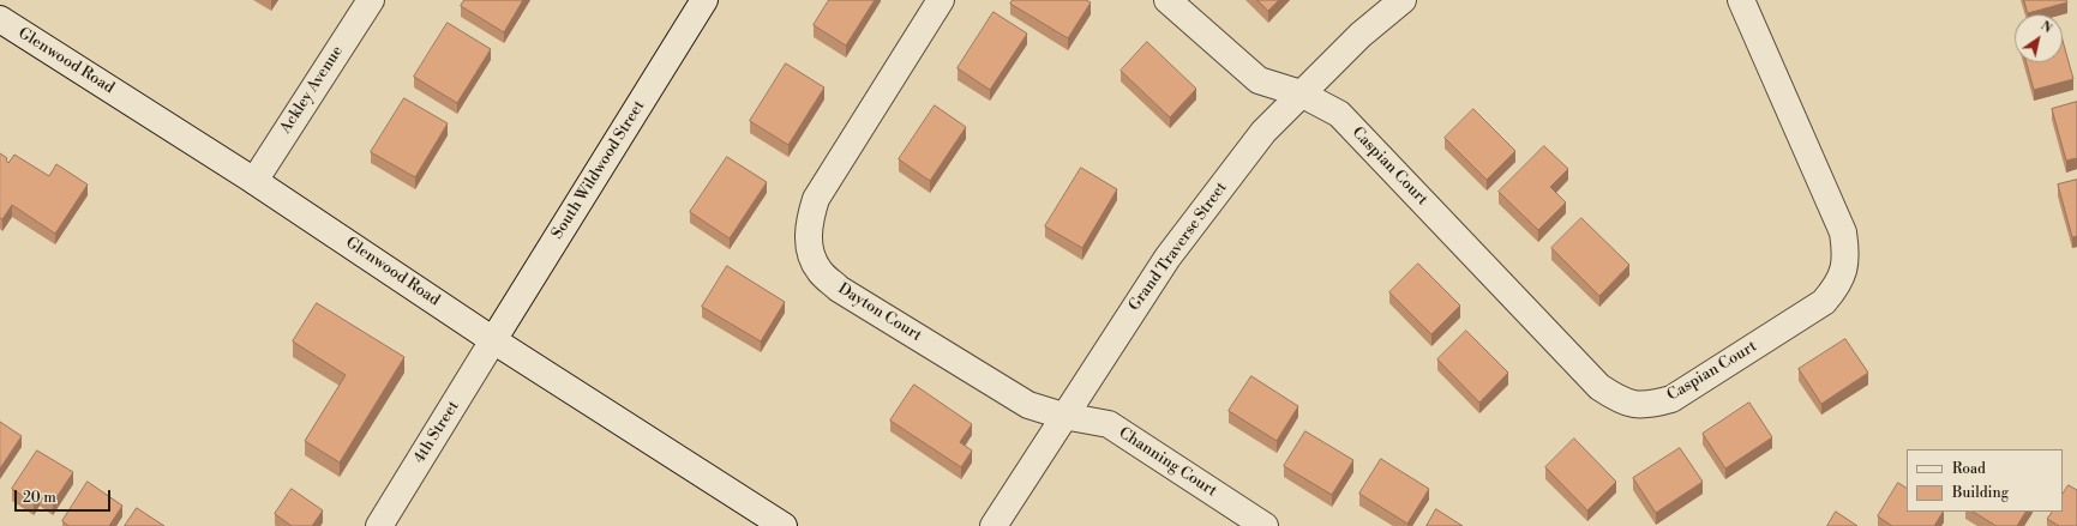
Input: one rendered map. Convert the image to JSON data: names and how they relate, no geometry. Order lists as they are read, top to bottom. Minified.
{"streets":{"street":["Glenwood Road","Ackley Avenue","Caspian Court","South Wildwood Street","Grand Traverse Street","Dayton Court","4th Street","Channing Court"]},"crossings":[["Glenwood Road","Ackley Avenue"],["Glenwood Road","South Wildwood Street"],["Glenwood Road","4th Street"],["Caspian Court","Grand Traverse Street"],["South Wildwood Street","4th Street"],["Grand Traverse Street","Dayton Court"],["Grand Traverse Street","Channing Court"],["Dayton Court","Channing Court"]],"legend":["Road","Building"],"scale_bar":"20 m","north":"top right"}
